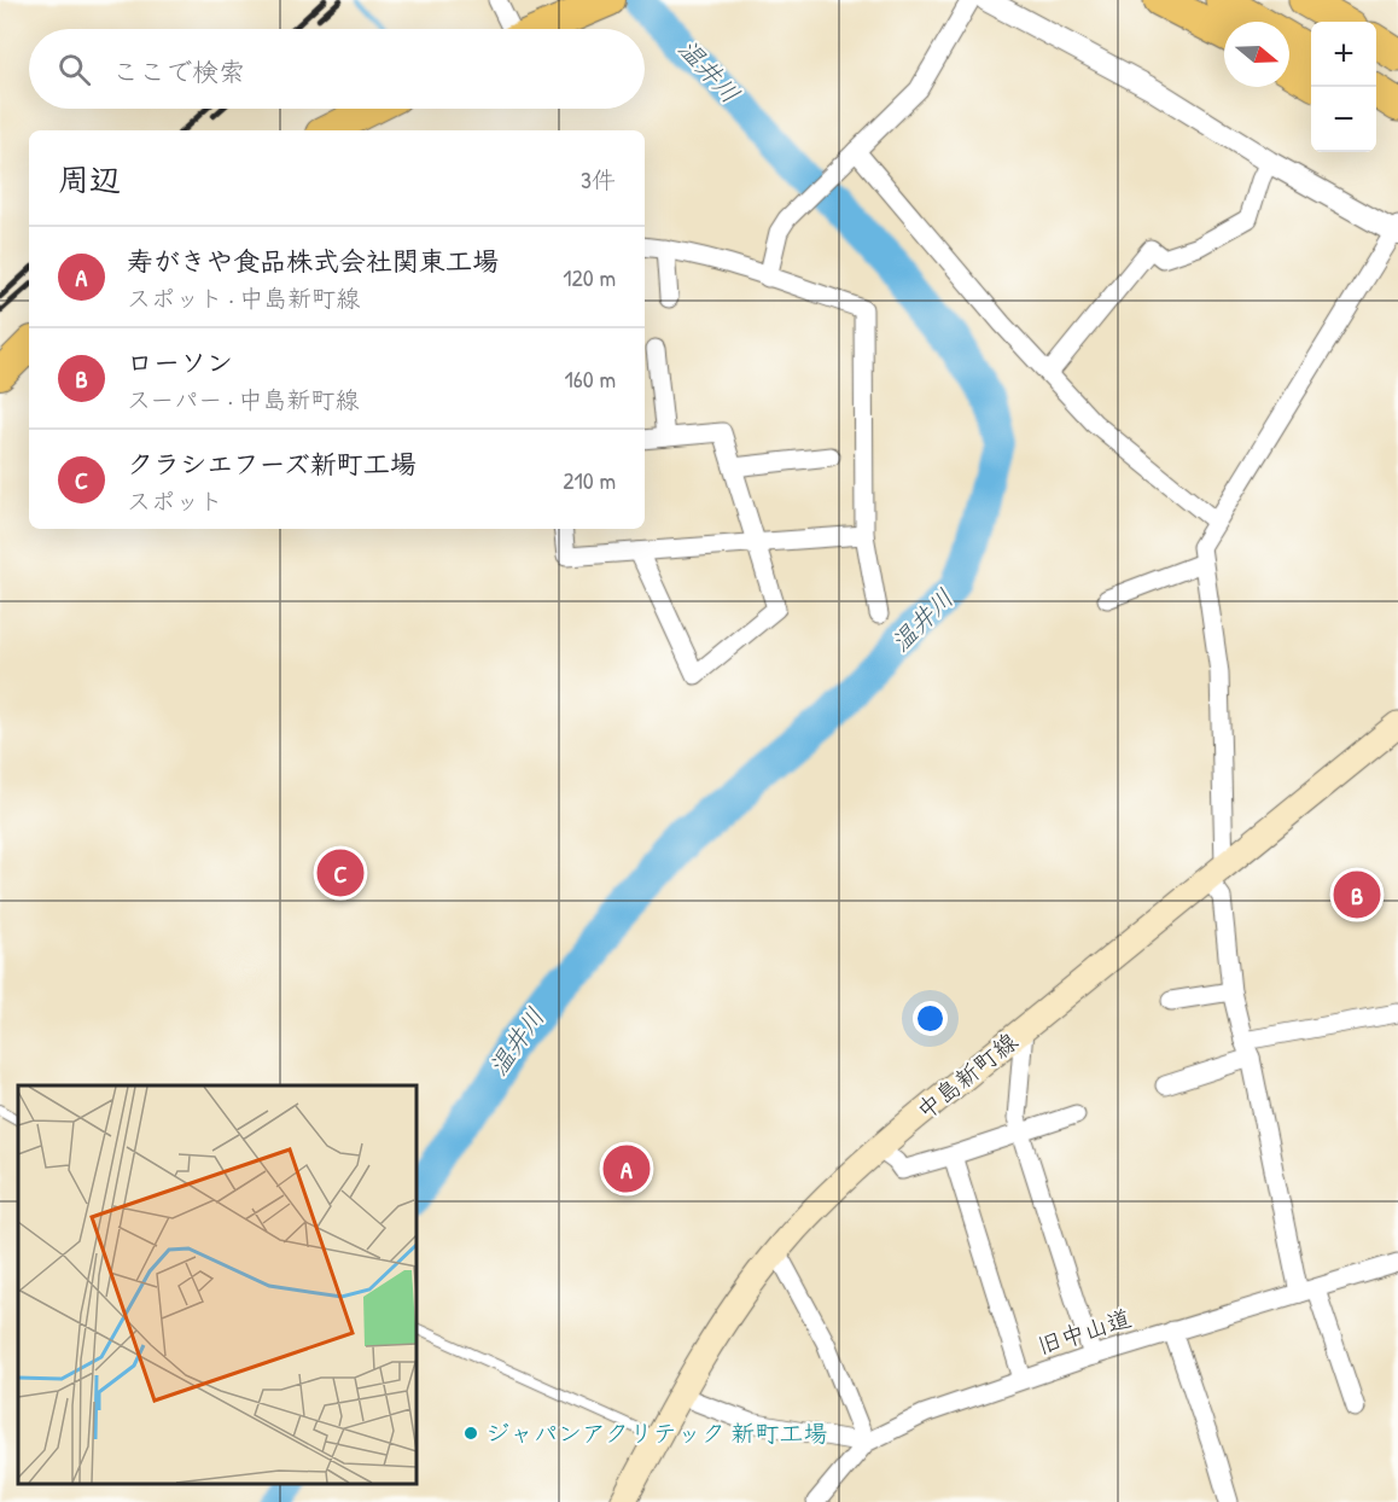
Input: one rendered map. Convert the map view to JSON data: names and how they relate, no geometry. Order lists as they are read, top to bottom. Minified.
{"streets":{"main road":["中島新町線"],"street":["旧中山道"]},"water":["温井川"],"places":["ジャパンアクリテック 新町工場"],"north":"right","page":{"map_buttons":["+","−"],"search":"ここで検索","heading":["周辺","3件"],"list":[{"mark":"A","name":"寿がきや食品株式会社関東工場","note":"スポット · 中島新町線","value":"120 m"},{"mark":"B","name":"ローソン","note":"スーパー · 中島新町線","value":"160 m"},{"mark":"C","name":"クラシエフーズ新町工場","note":"スポット","value":"210 m"}],"pins":["C","B","A"]}}
